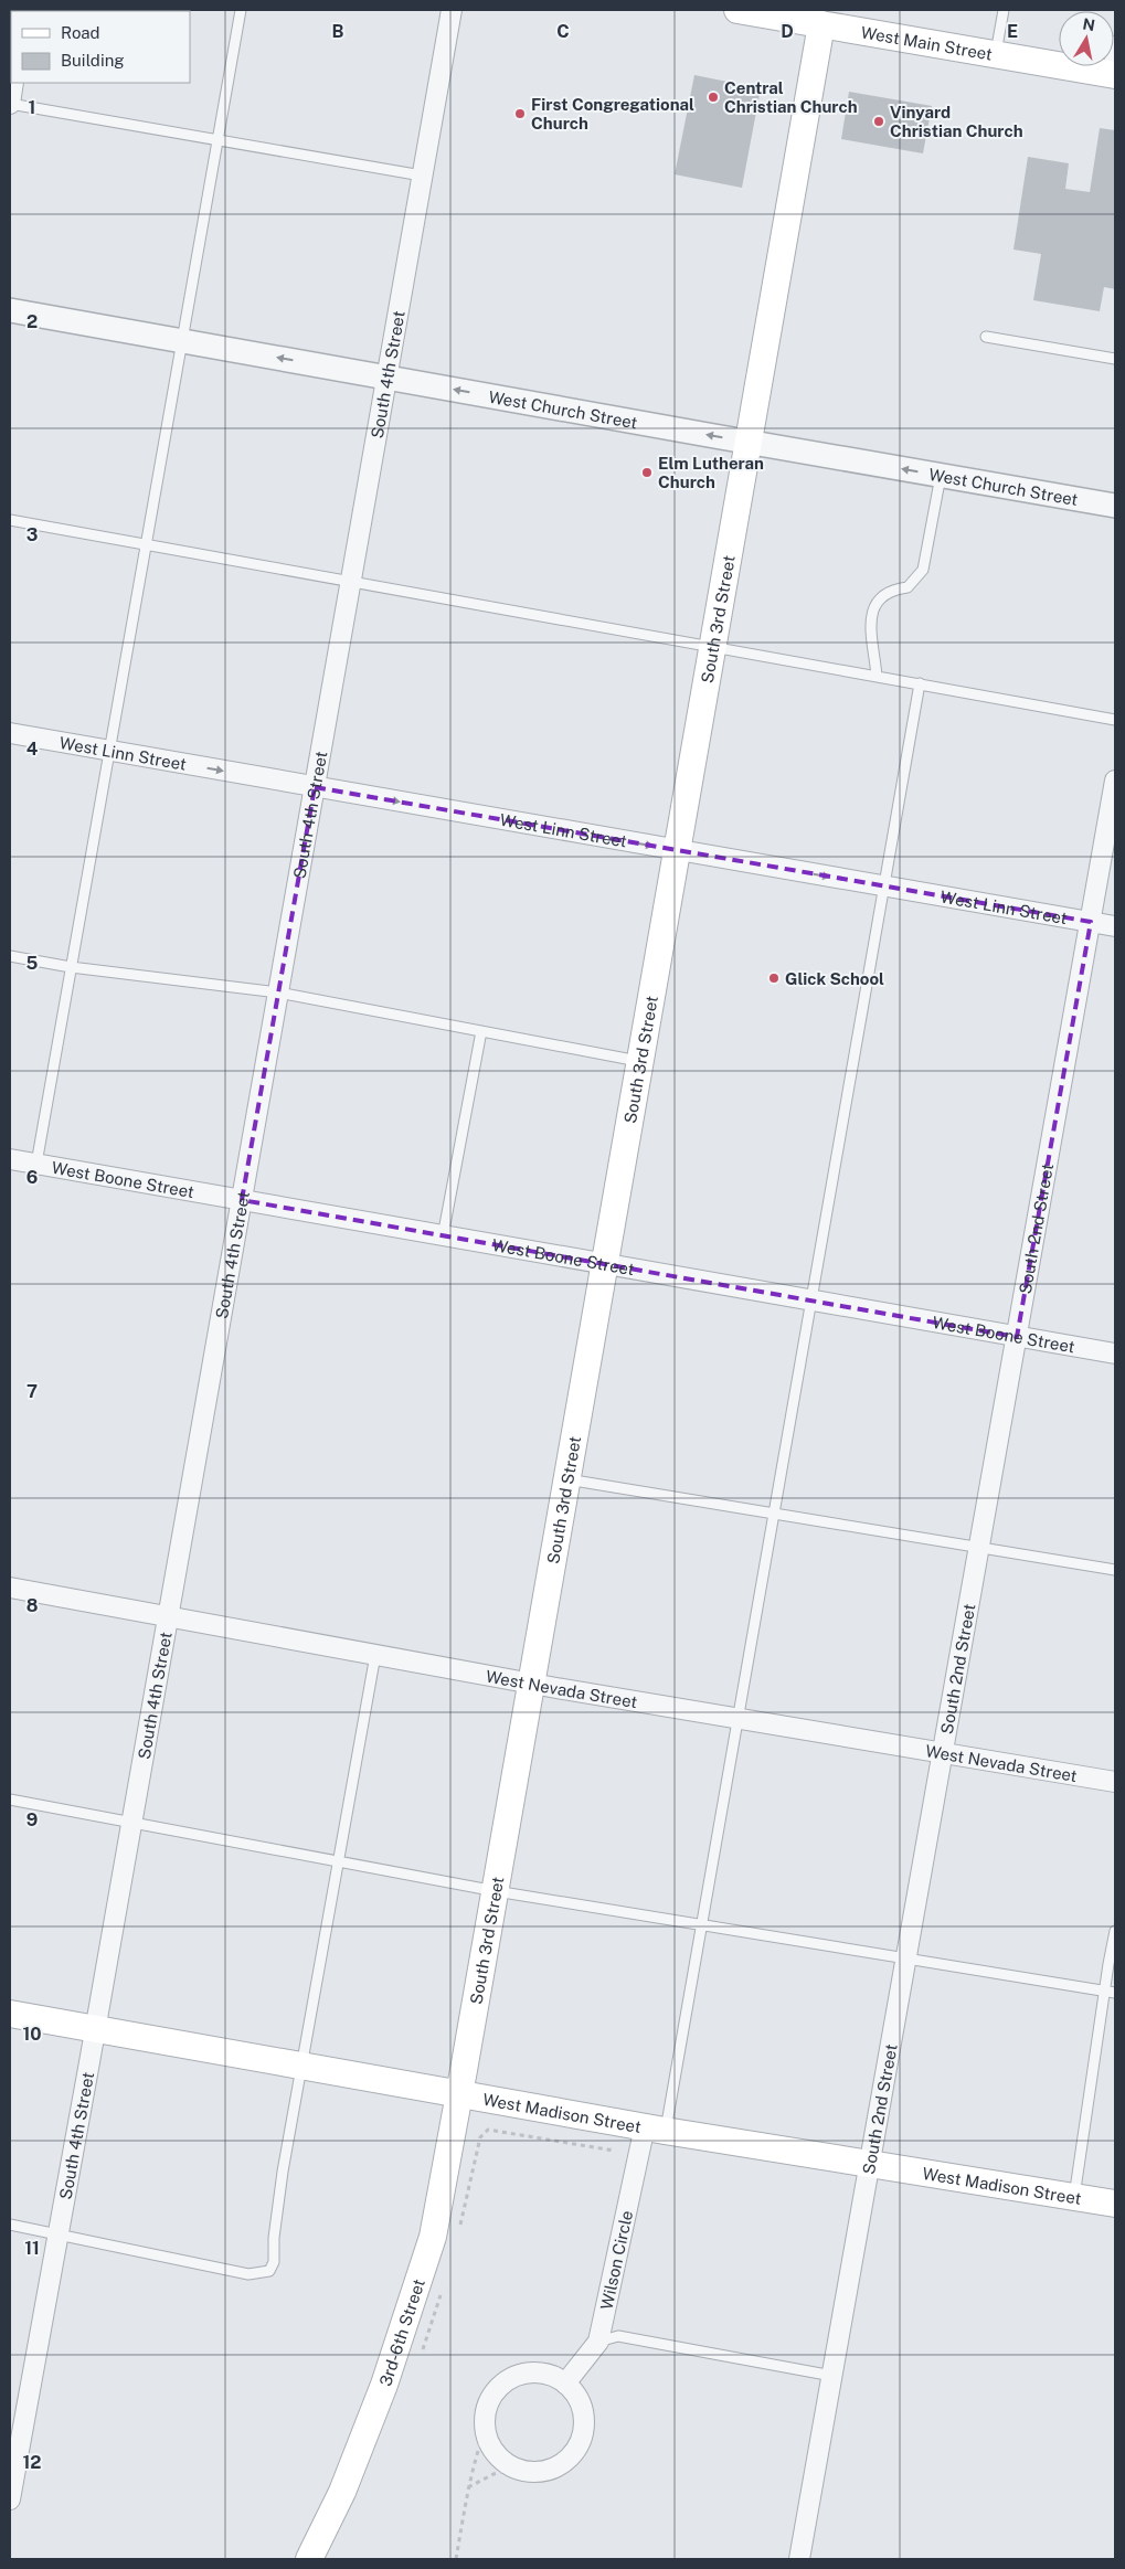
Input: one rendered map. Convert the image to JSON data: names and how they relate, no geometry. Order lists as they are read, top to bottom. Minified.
{"streets":{"main road":["West Main Street","South 3rd Street","West Madison Street","3rd-6th Street"],"street":["South 4th Street","West Church Street","West Linn Street","West Boone Street","South 2nd Street","West Nevada Street","Wilson Circle"]},"crossings":[["West Main Street","South 3rd Street"],["South 4th Street","West Church Street"],["South 4th Street","West Linn Street"],["South 4th Street","West Boone Street"],["South 4th Street","West Nevada Street"],["South 4th Street","West Madison Street"],["West Church Street","South 3rd Street"],["South 3rd Street","West Linn Street"],["South 3rd Street","West Boone Street"],["South 3rd Street","West Nevada Street"],["South 3rd Street","West Madison Street"],["South 3rd Street","3rd-6th Street"],["West Linn Street","South 2nd Street"],["West Boone Street","South 2nd Street"],["South 2nd Street","West Nevada Street"],["South 2nd Street","West Madison Street"],["West Madison Street","Wilson Circle"],["West Madison Street","3rd-6th Street"]],"one_way":["West Church Street","West Linn Street"],"places":["Central Christian Church","First Congregational Church","Vinyard Christian Church","Elm Lutheran Church","Glick School"],"legend":["Road","Building"],"north":"top","grid":{"columns":["B","C","D","E"],"rows":["1","2","3","4","5","6","7","8","9","10","11","12"]}}
